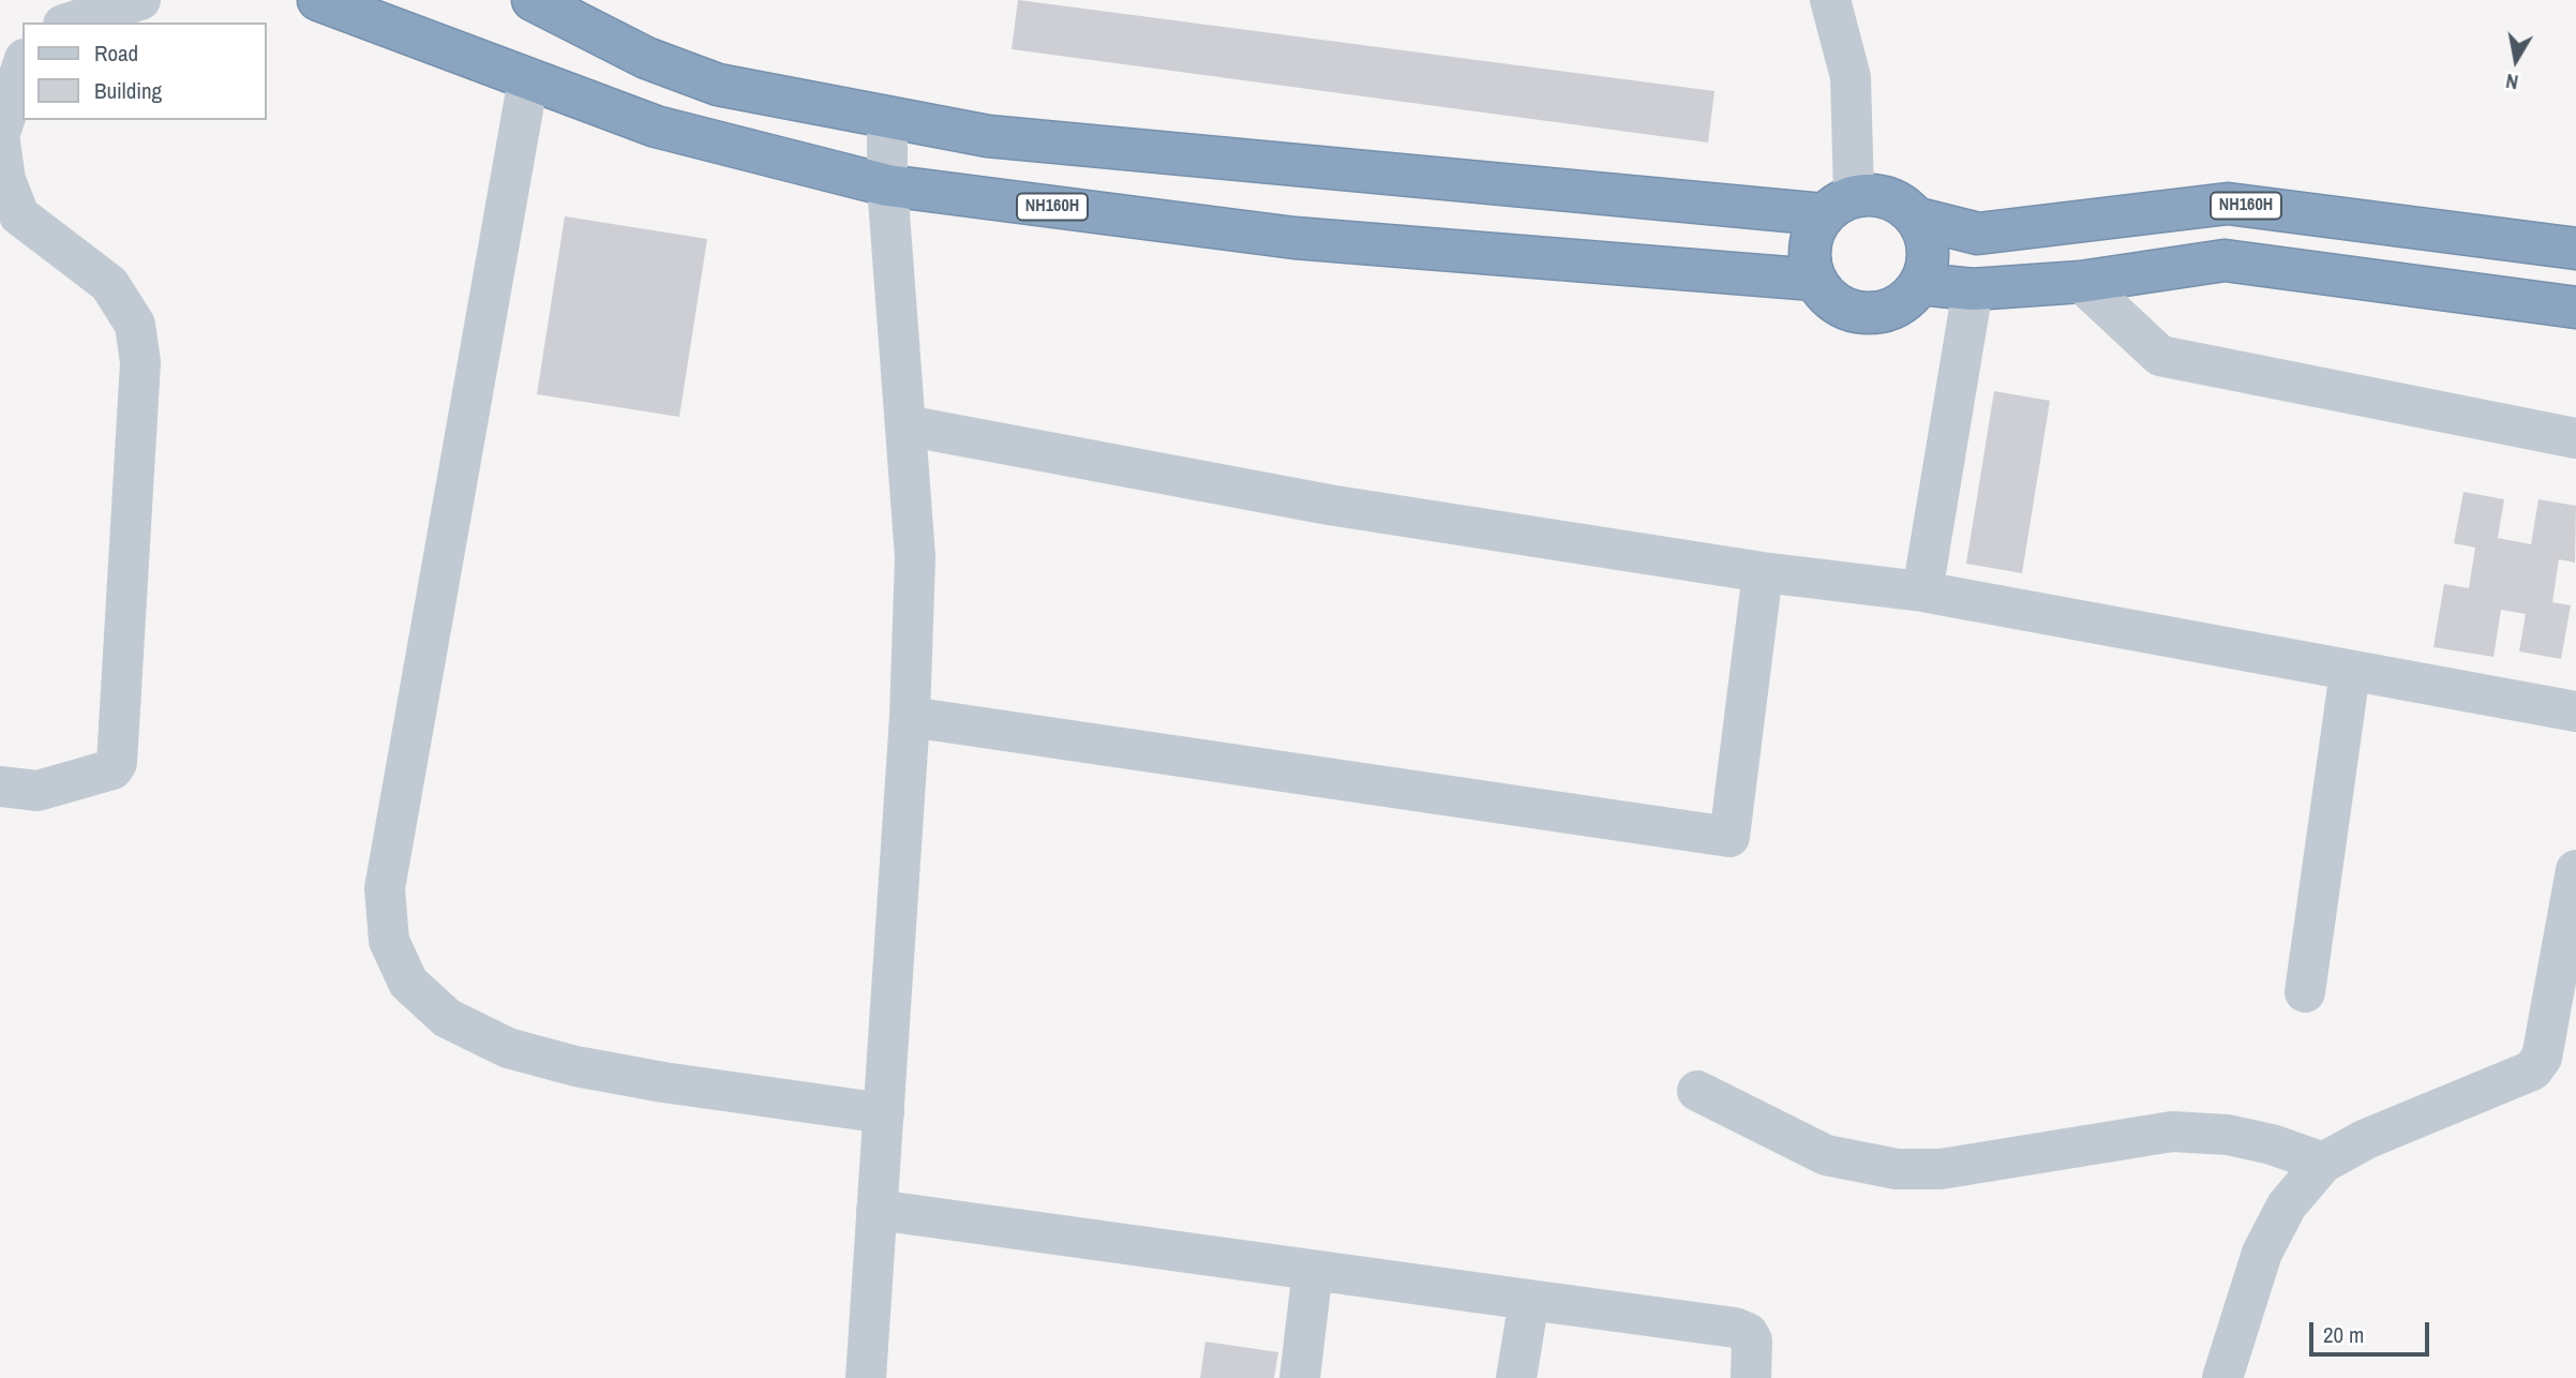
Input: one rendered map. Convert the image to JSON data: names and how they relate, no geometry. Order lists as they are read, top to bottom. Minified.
{"streets":{"highway":["NH160H"]},"legend":["Road","Building"],"scale_bar":"20 m","north":"bottom"}
